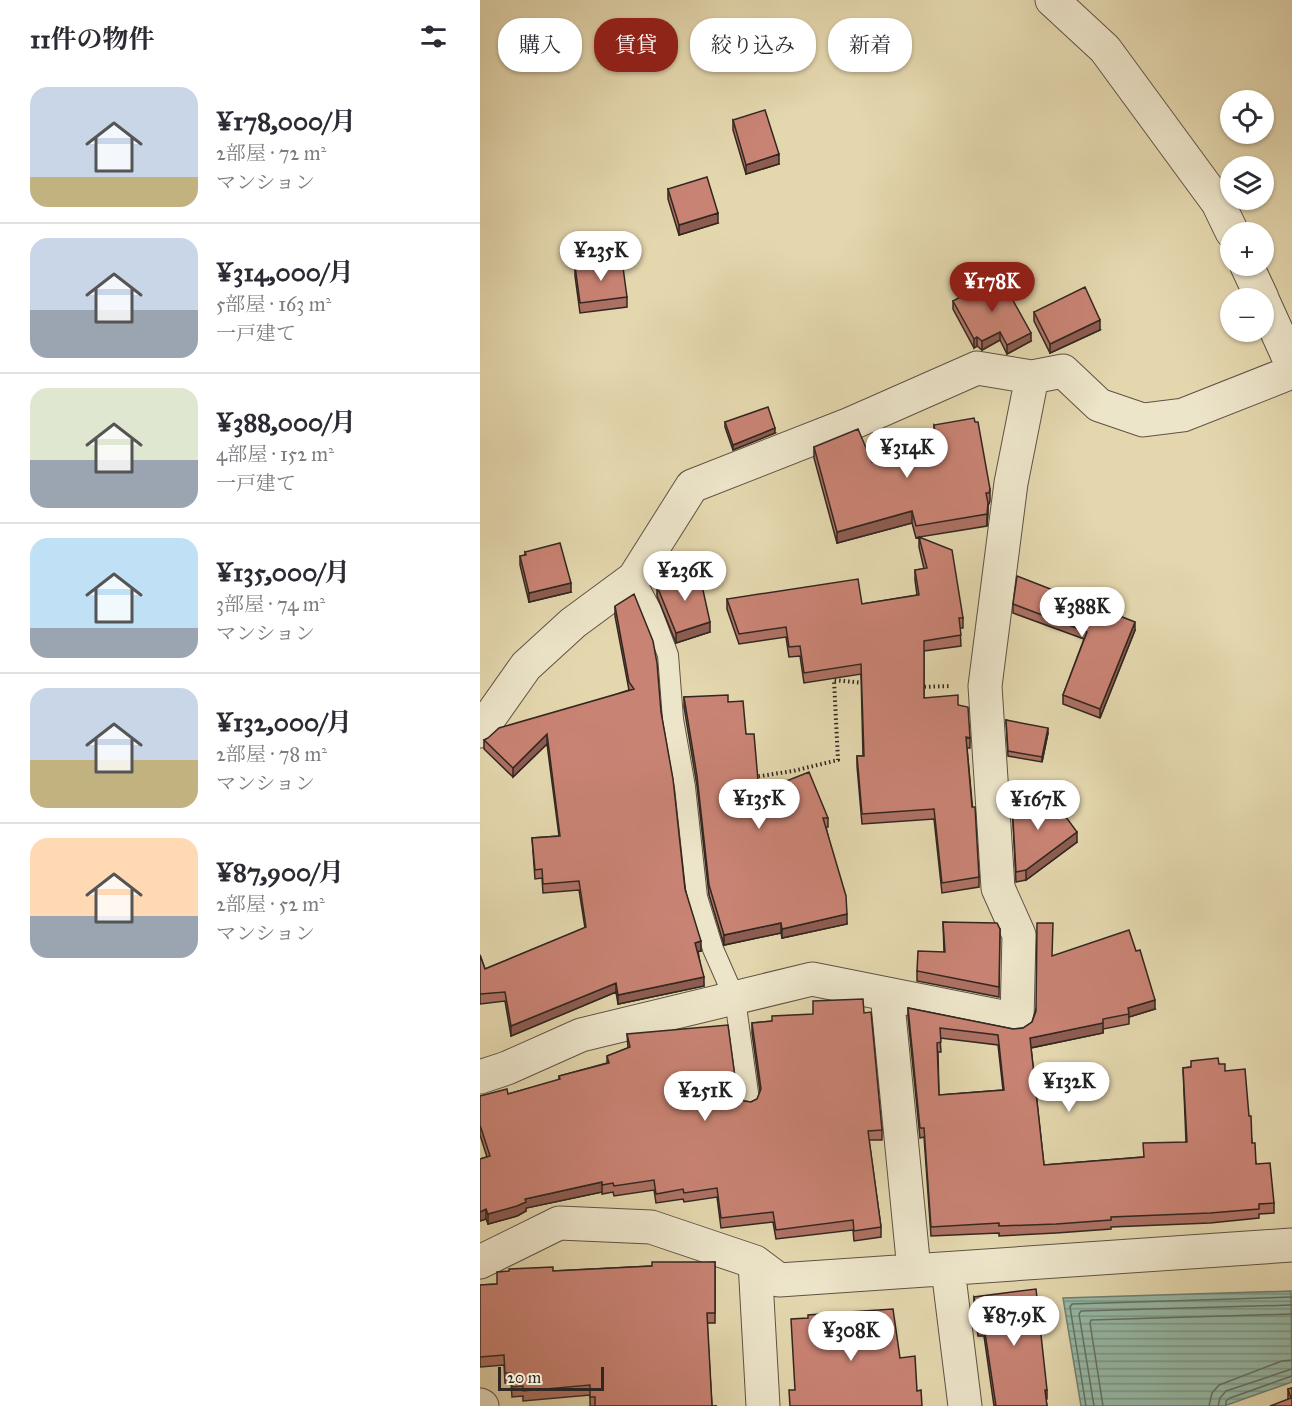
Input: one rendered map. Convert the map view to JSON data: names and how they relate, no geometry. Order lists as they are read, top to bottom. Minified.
{"scale_bar":"20 m","page":{"heading":"11件の物件","chip":["購入","賃貸","絞り込み","新着"],"list":[{"name":"¥178,000/月","note":"2部屋 · 72 m² · マンション"},{"name":"¥314,000/月","note":"5部屋 · 163 m² · 一戸建て"},{"name":"¥388,000/月","note":"4部屋 · 152 m² · 一戸建て"},{"name":"¥135,000/月","note":"3部屋 · 74 m² · マンション"},{"name":"¥132,000/月","note":"2部屋 · 78 m² · マンション"},{"name":"¥87,900/月","note":"2部屋 · 52 m² · マンション"}],"map_buttons":["+","−"],"price":["¥235K","¥178K","¥314K","¥236K","¥388K","¥135K","¥167K","¥132K","¥251K","¥87.9K","¥308K"],"scale":"20 m"}}
